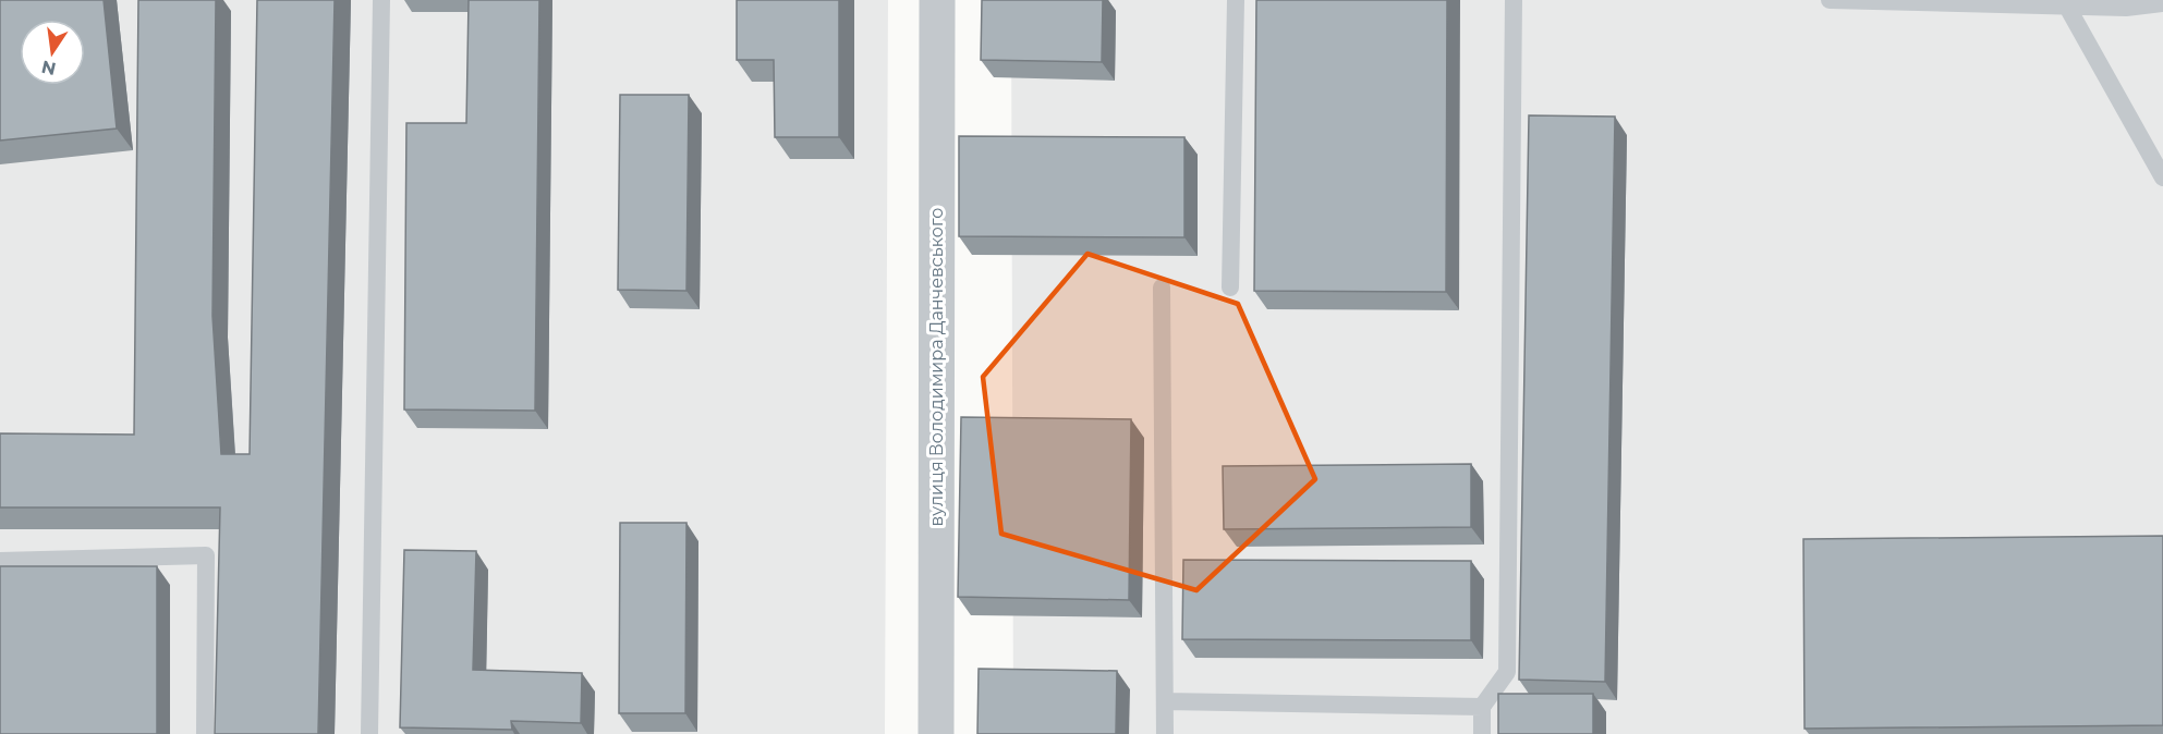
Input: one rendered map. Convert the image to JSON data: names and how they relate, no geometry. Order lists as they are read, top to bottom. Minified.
{"streets":{"street":["вулиця Володимира Данчевського"]},"north":"bottom"}
